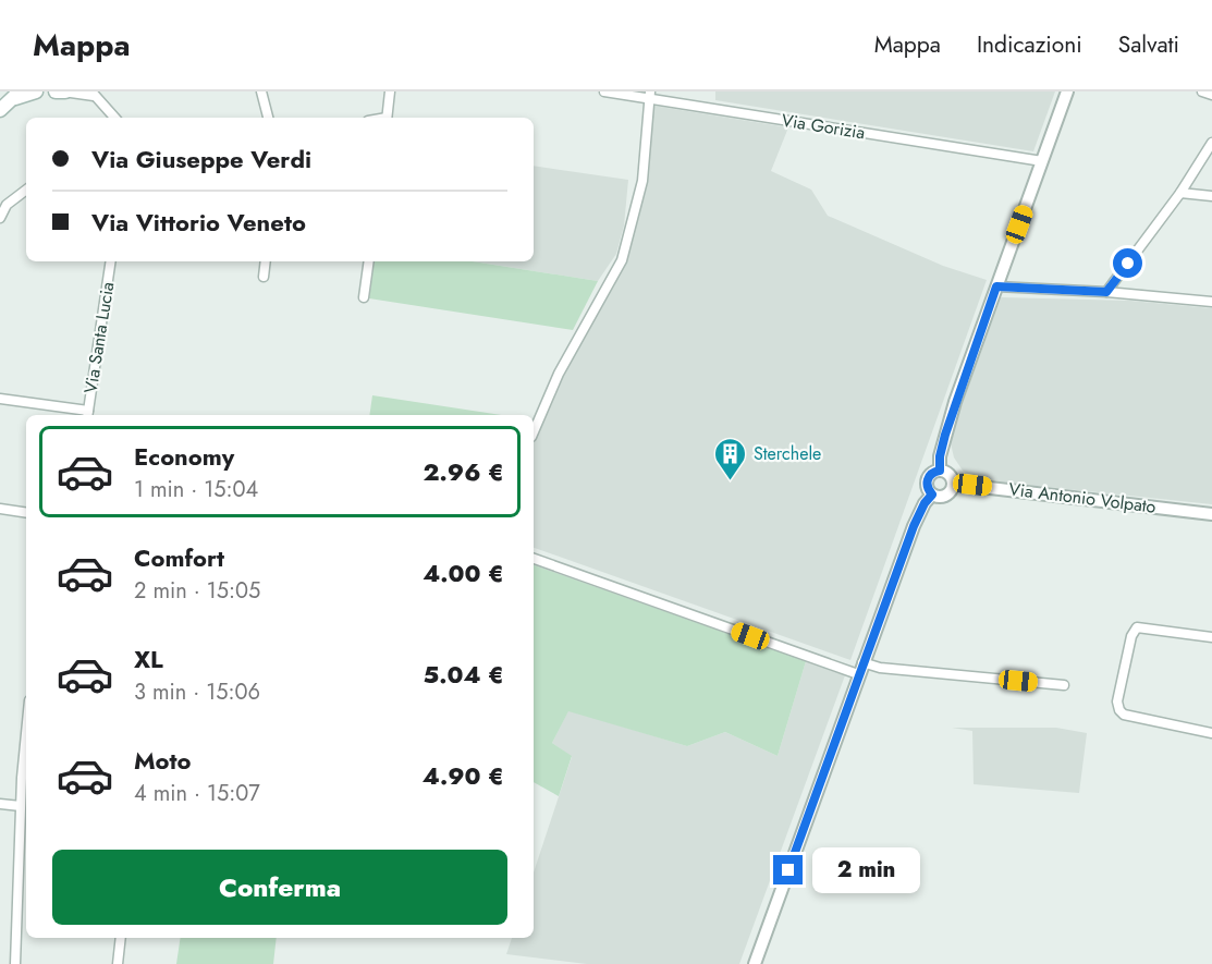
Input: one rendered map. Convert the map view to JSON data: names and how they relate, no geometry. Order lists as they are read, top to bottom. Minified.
{"streets":{"street":["Via Gorizia","Via Santa Lucia","Via Antonio Volpato"]},"places":{"building":["Sterchele"]},"page":{"header":"Mappa","nav":["Mappa","Indicazioni","Salvati"],"banner":["Via Giuseppe Verdi","Via Vittorio Veneto"],"list":[{"name":"Economy","note":"1 min · 15:04","value":"2.96 €"},{"name":"Comfort","note":"2 min · 15:05","value":"4.00 €"},{"name":"XL","note":"3 min · 15:06","value":"5.04 €"},{"name":"Moto","note":"4 min · 15:07","value":"4.90 €"}],"buttons":"Conferma","bubble":"2 min"}}
